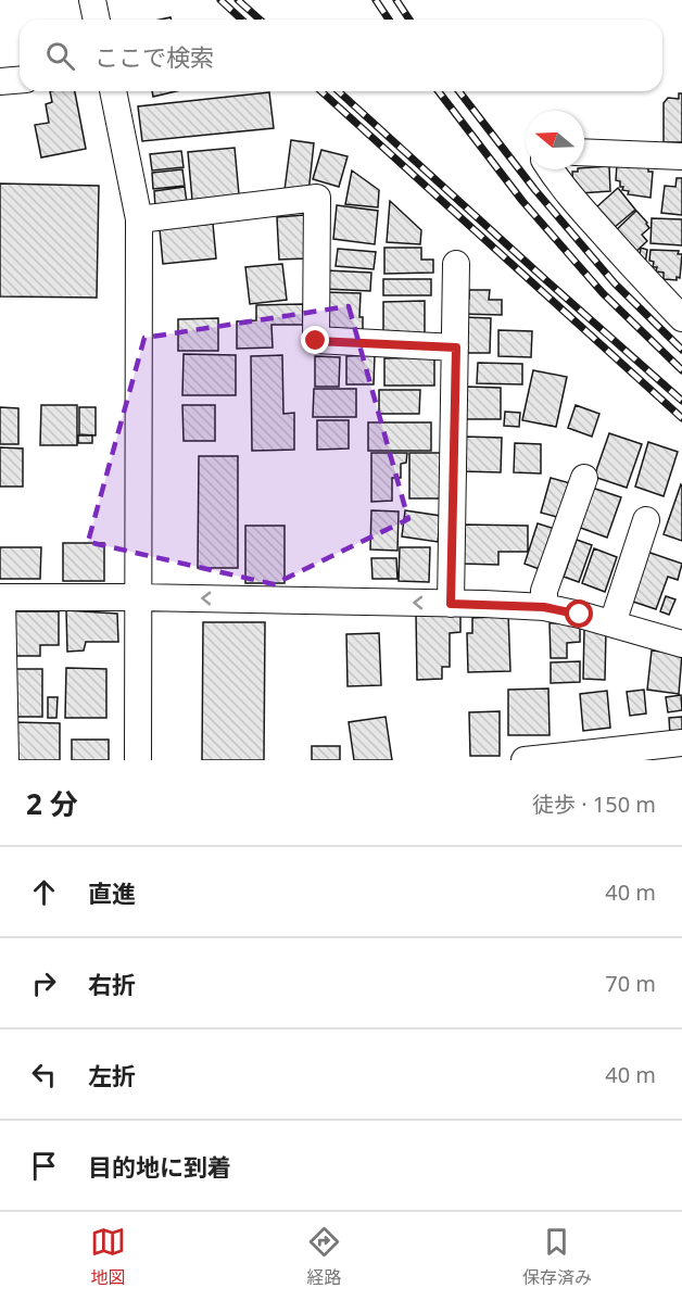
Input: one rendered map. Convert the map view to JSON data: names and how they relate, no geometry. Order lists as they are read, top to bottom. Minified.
{"north":"left","page":{"search":"ここで検索","heading":["2 分","徒歩 · 150 m"],"list":[["直進","40 m"],["右折","70 m"],["左折","40 m"],"目的地に到着"],"nav":["地図","経路","保存済み"]}}
